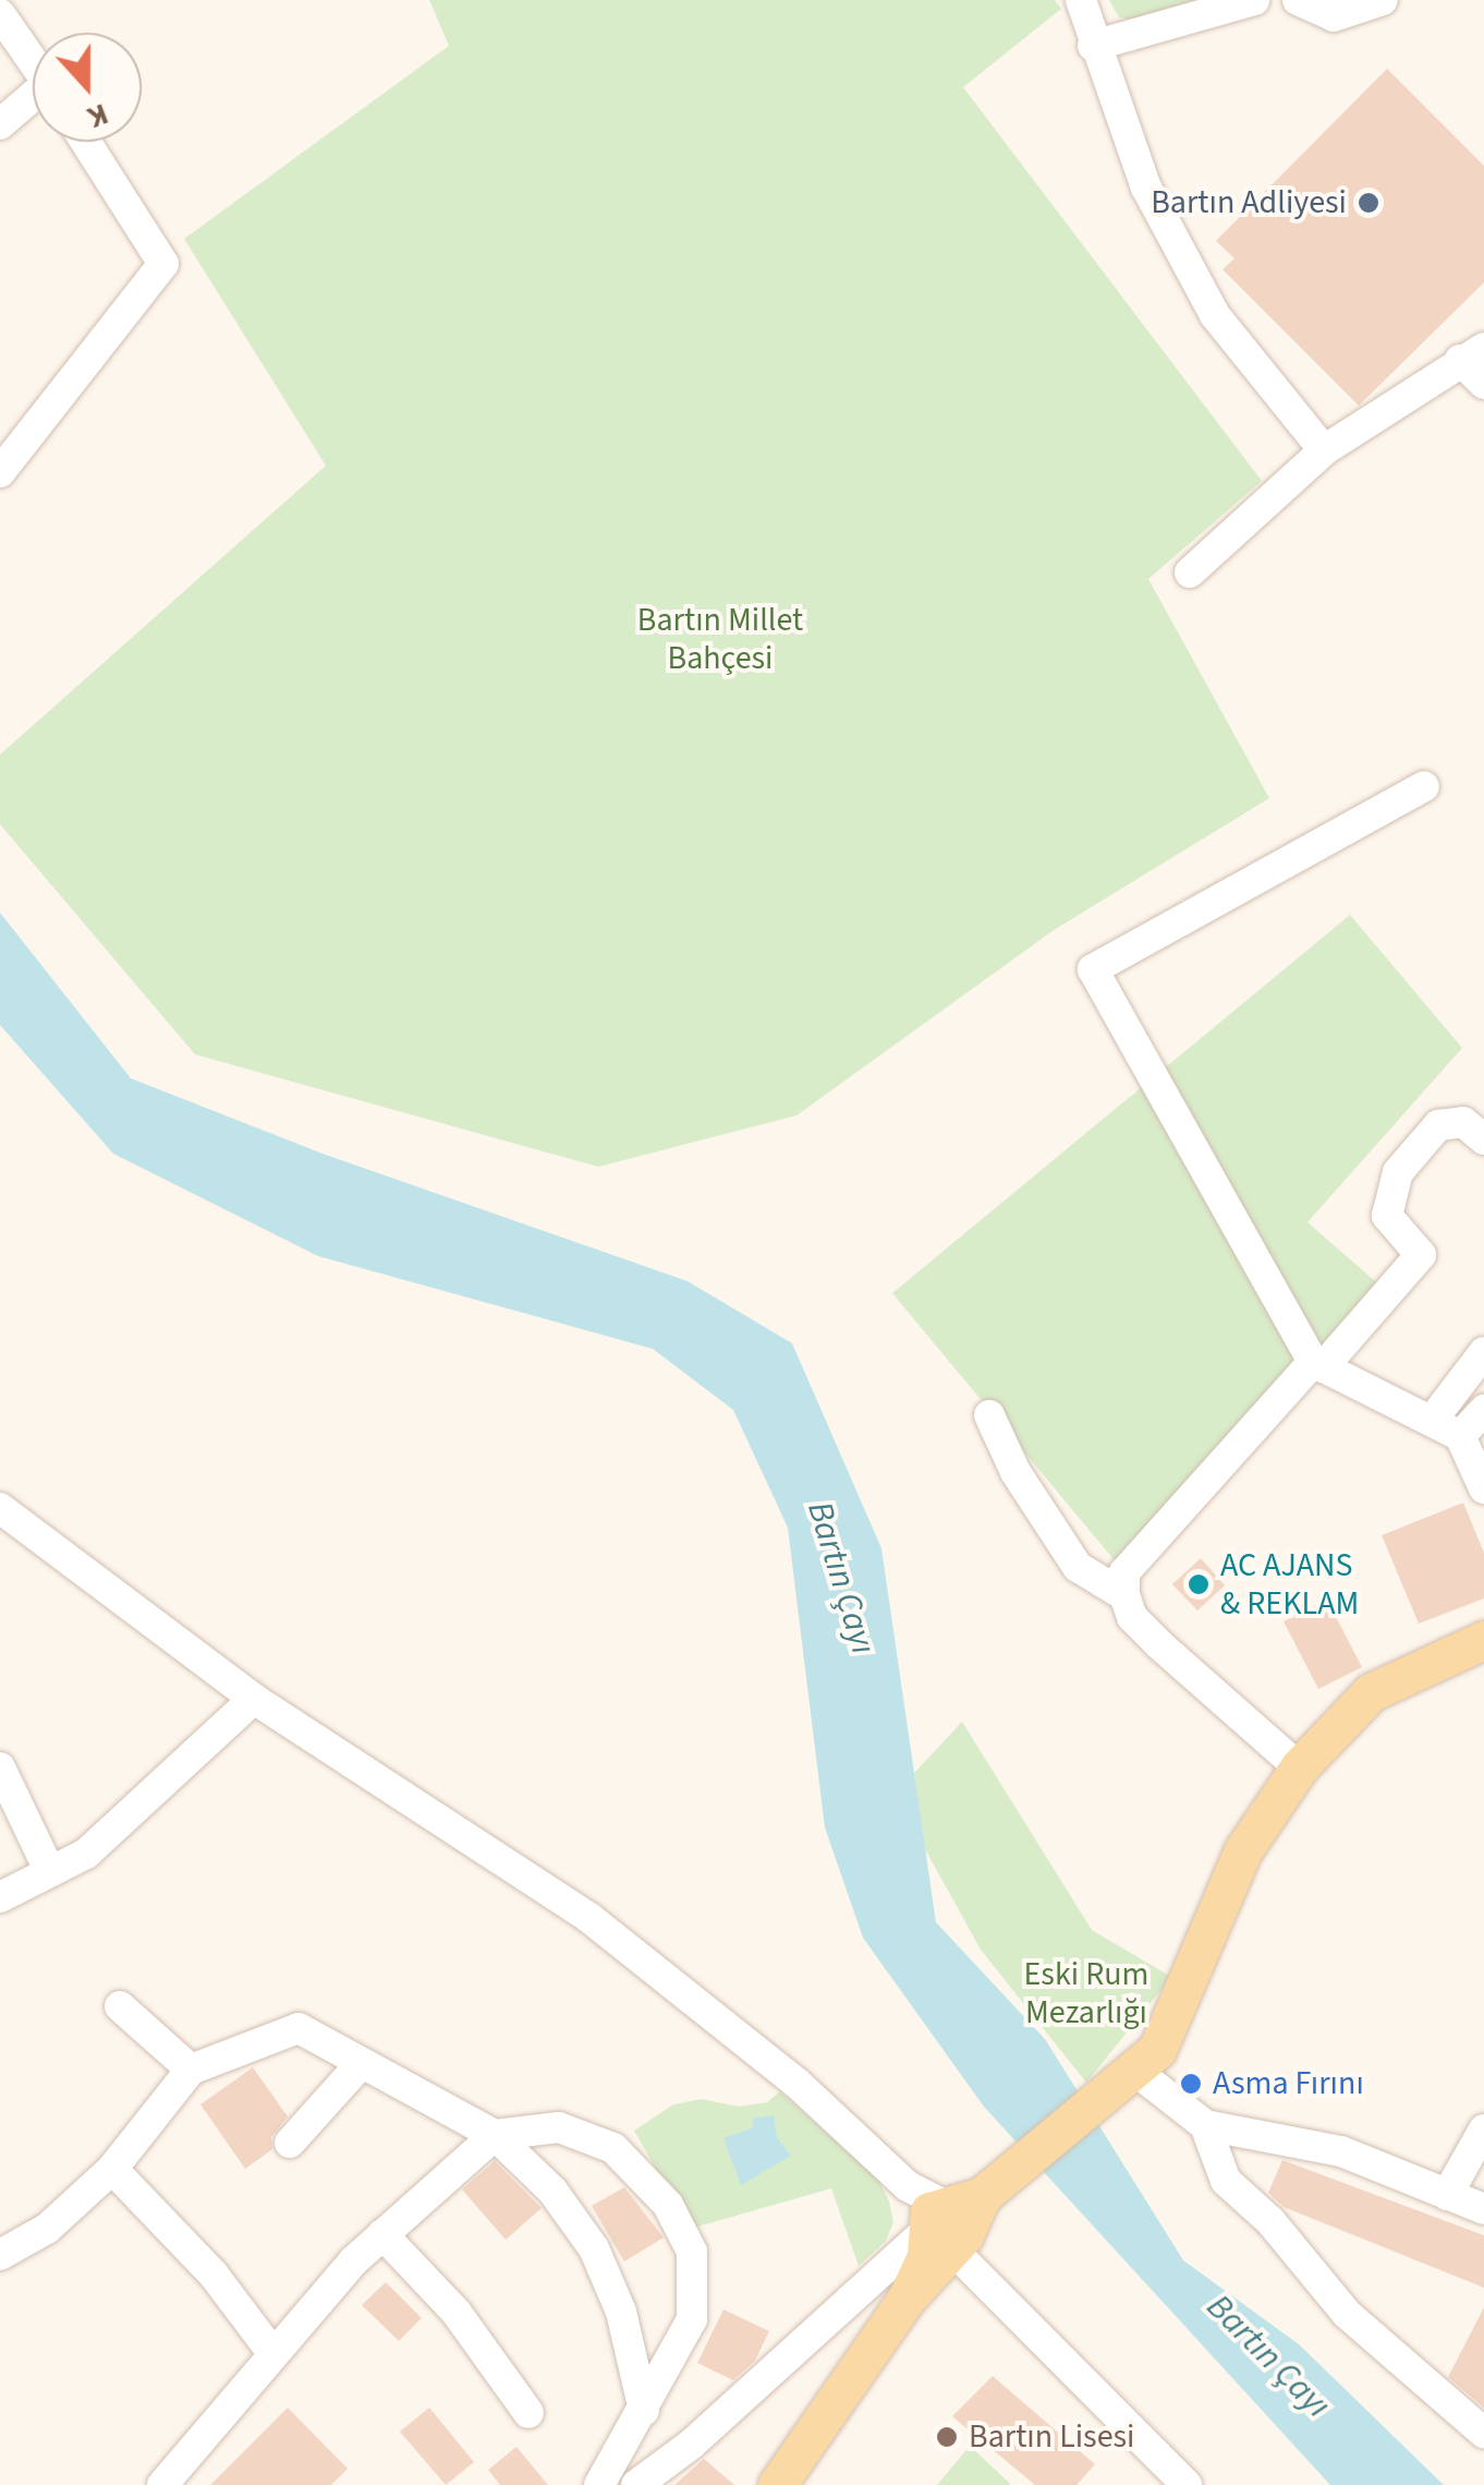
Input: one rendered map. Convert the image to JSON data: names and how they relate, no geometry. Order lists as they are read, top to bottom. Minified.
{"water":["Bartın Çayı"],"parks":["Bartın Millet Bahçesi","Eski Rum Mezarlığı"],"places":["Bartın Adliyesi","AC AJANS & REKLAM","Asma Fırını","Bartın Lisesi"],"north":"bottom"}
